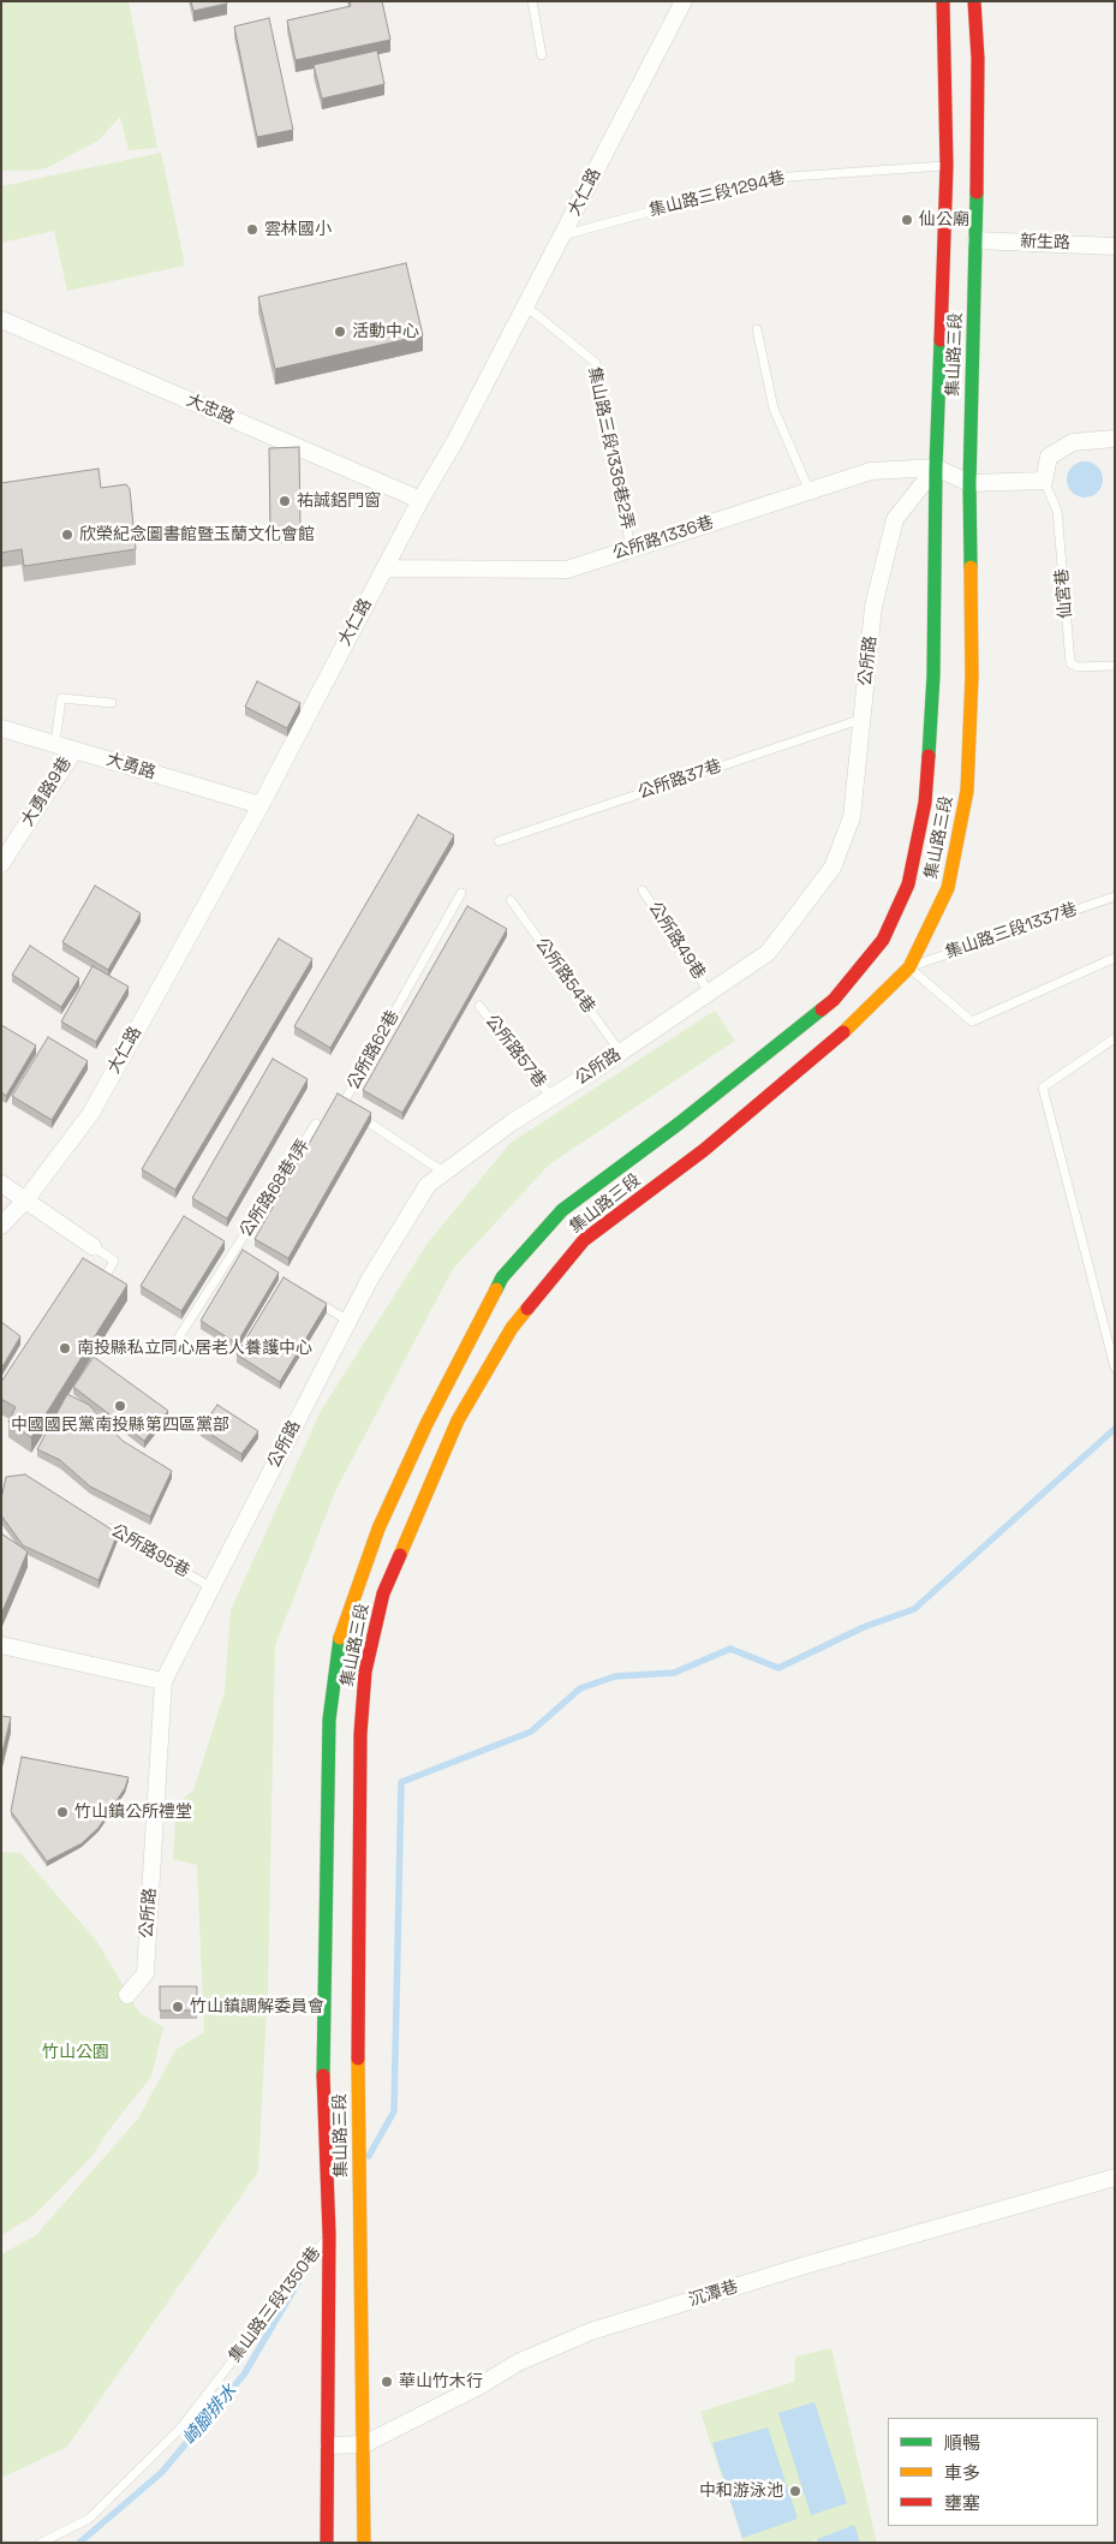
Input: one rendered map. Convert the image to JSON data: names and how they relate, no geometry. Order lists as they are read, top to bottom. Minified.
{"streets":{"main road":["集山路三段"],"street":["大仁路","新生路","大忠路","公所路1336巷","公所路","大勇路","大勇路9巷","沉潭巷"],"lane":["集山路三段1294巷","集山路三段1336巷2弄","仙宮巷","公所路37巷","集山路三段1337巷","公所路49巷","公所路54巷","公所路62巷","公所路57巷","公所路68巷1弄","公所路95巷","集山路三段1350巷"]},"crossings":[["大仁路","集山路三段1294巷"],["大仁路","大忠路"],["大仁路","集山路三段1336巷2弄"],["大仁路","公所路1336巷"],["大仁路","大勇路"],["集山路三段1294巷","集山路三段"],["新生路","集山路三段"],["集山路三段","公所路1336巷"],["集山路三段","公所路"],["集山路三段","集山路三段1337巷"],["集山路三段","沉潭巷"],["集山路三段","集山路三段1350巷"],["集山路三段1336巷2弄","公所路1336巷"],["公所路1336巷","公所路"],["公所路","公所路37巷"],["公所路","公所路49巷"],["公所路","公所路54巷"],["公所路","公所路62巷"],["公所路","公所路57巷"],["公所路","公所路95巷"],["大勇路","大勇路9巷"]],"water":["崎腳排水"],"parks":["竹山公園"],"places":["仙公廟","雲林國小","活動中心","祐誠鋁門窗","欣榮紀念圖書館暨玉蘭文化會館","南投縣私立同心居老人養護中心","中國國民黨南投縣第四區黨部","竹山鎮公所禮堂","竹山鎮調解委員會","華山竹木行","中和游泳池"],"legend":["順暢","車多","壅塞"]}
